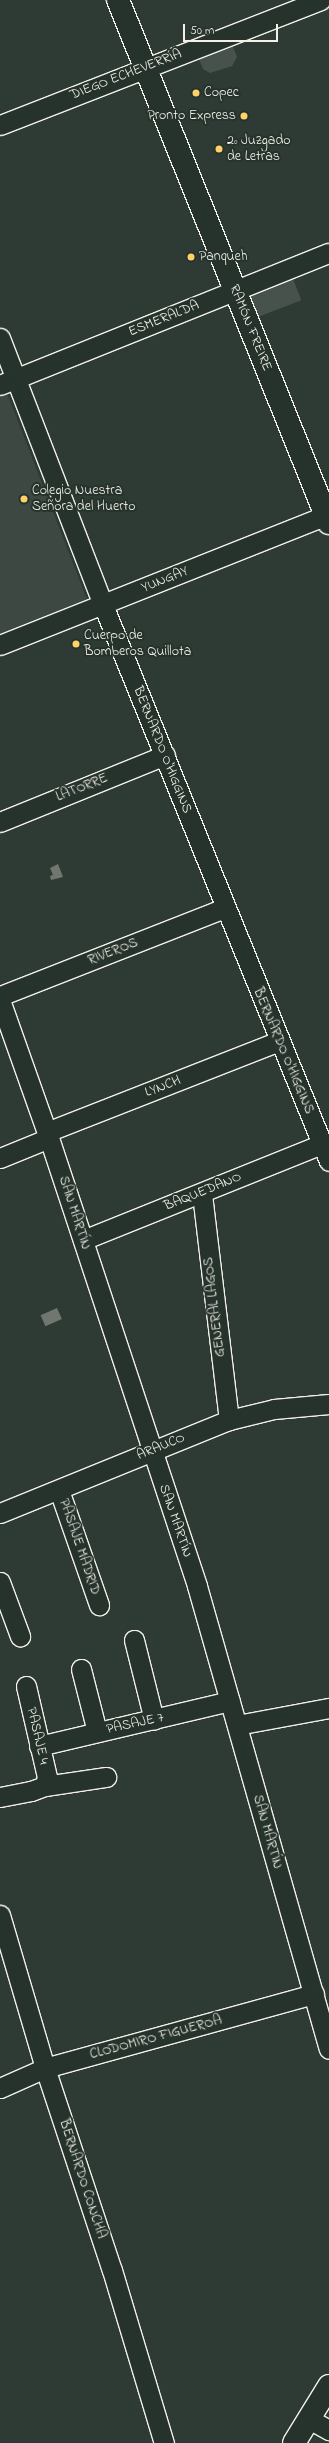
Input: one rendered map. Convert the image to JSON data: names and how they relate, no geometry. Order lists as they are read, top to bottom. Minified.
{"streets":{"main road":["RAMÓN FREIRE"],"street":["DIEGO ECHEVERRÍA","ESMERALDA","YUNGAY","BERNARDO O'HIGGINS","LATORRE","RIVEROS","LYNCH","BAQUEDANO","SAN MARTÍN","GENERAL LAGOS","ARAUCO","PASAJE MADRID","PASAJE 7","PASAJE 4","CLODOMIRO FIGUEROA","BERNARDO CONCHA"]},"crossings":[["DIEGO ECHEVERRÍA","RAMÓN FREIRE"],["ESMERALDA","RAMÓN FREIRE"],["ESMERALDA","BERNARDO O'HIGGINS"],["RAMÓN FREIRE","YUNGAY"],["YUNGAY","BERNARDO O'HIGGINS"],["BERNARDO O'HIGGINS","LATORRE"],["BERNARDO O'HIGGINS","RIVEROS"],["BERNARDO O'HIGGINS","LYNCH"],["BERNARDO O'HIGGINS","BAQUEDANO"],["LYNCH","SAN MARTÍN"],["BAQUEDANO","SAN MARTÍN"],["BAQUEDANO","GENERAL LAGOS"],["SAN MARTÍN","ARAUCO"],["SAN MARTÍN","PASAJE 7"],["SAN MARTÍN","CLODOMIRO FIGUEROA"],["GENERAL LAGOS","ARAUCO"],["ARAUCO","PASAJE MADRID"],["PASAJE 7","PASAJE 4"],["CLODOMIRO FIGUEROA","BERNARDO CONCHA"]],"places":["Copec","Pronto Express","2º Juzgado de Letras","Panqueh","Colegio Nuestra Señora del Huerto","Cuerpo de Bomberos Quillota"],"scale_bar":"50 m"}
